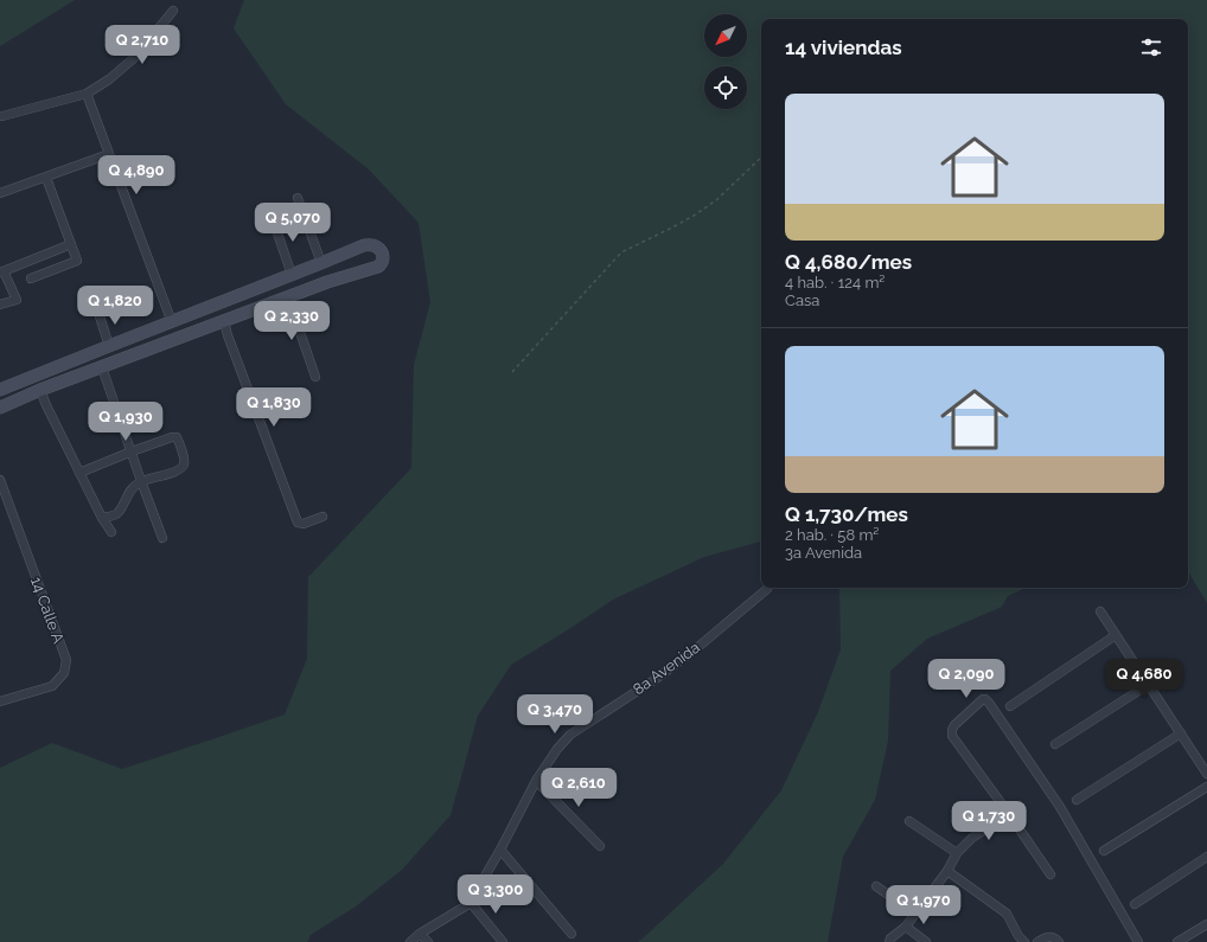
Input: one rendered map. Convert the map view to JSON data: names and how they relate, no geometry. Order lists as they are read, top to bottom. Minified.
{"streets":{"street":["14 Calle A","8a Avenida"]},"north":"bottom left","page":{"heading":"14 viviendas","price":["Q 2,710","Q 4,890","Q 5,070","Q 1,820","Q 2,330","Q 1,830","Q 1,930","Q 2,090","Q 4,680","Q 3,470","Q 2,610","Q 1,730","Q 3,300","Q 1,970"],"list":[{"name":"Q 4,680/mes","note":"4 hab. · 124 m² · Casa"},{"name":"Q 1,730/mes","note":"2 hab. · 58 m² · 3a Avenida"}]}}
